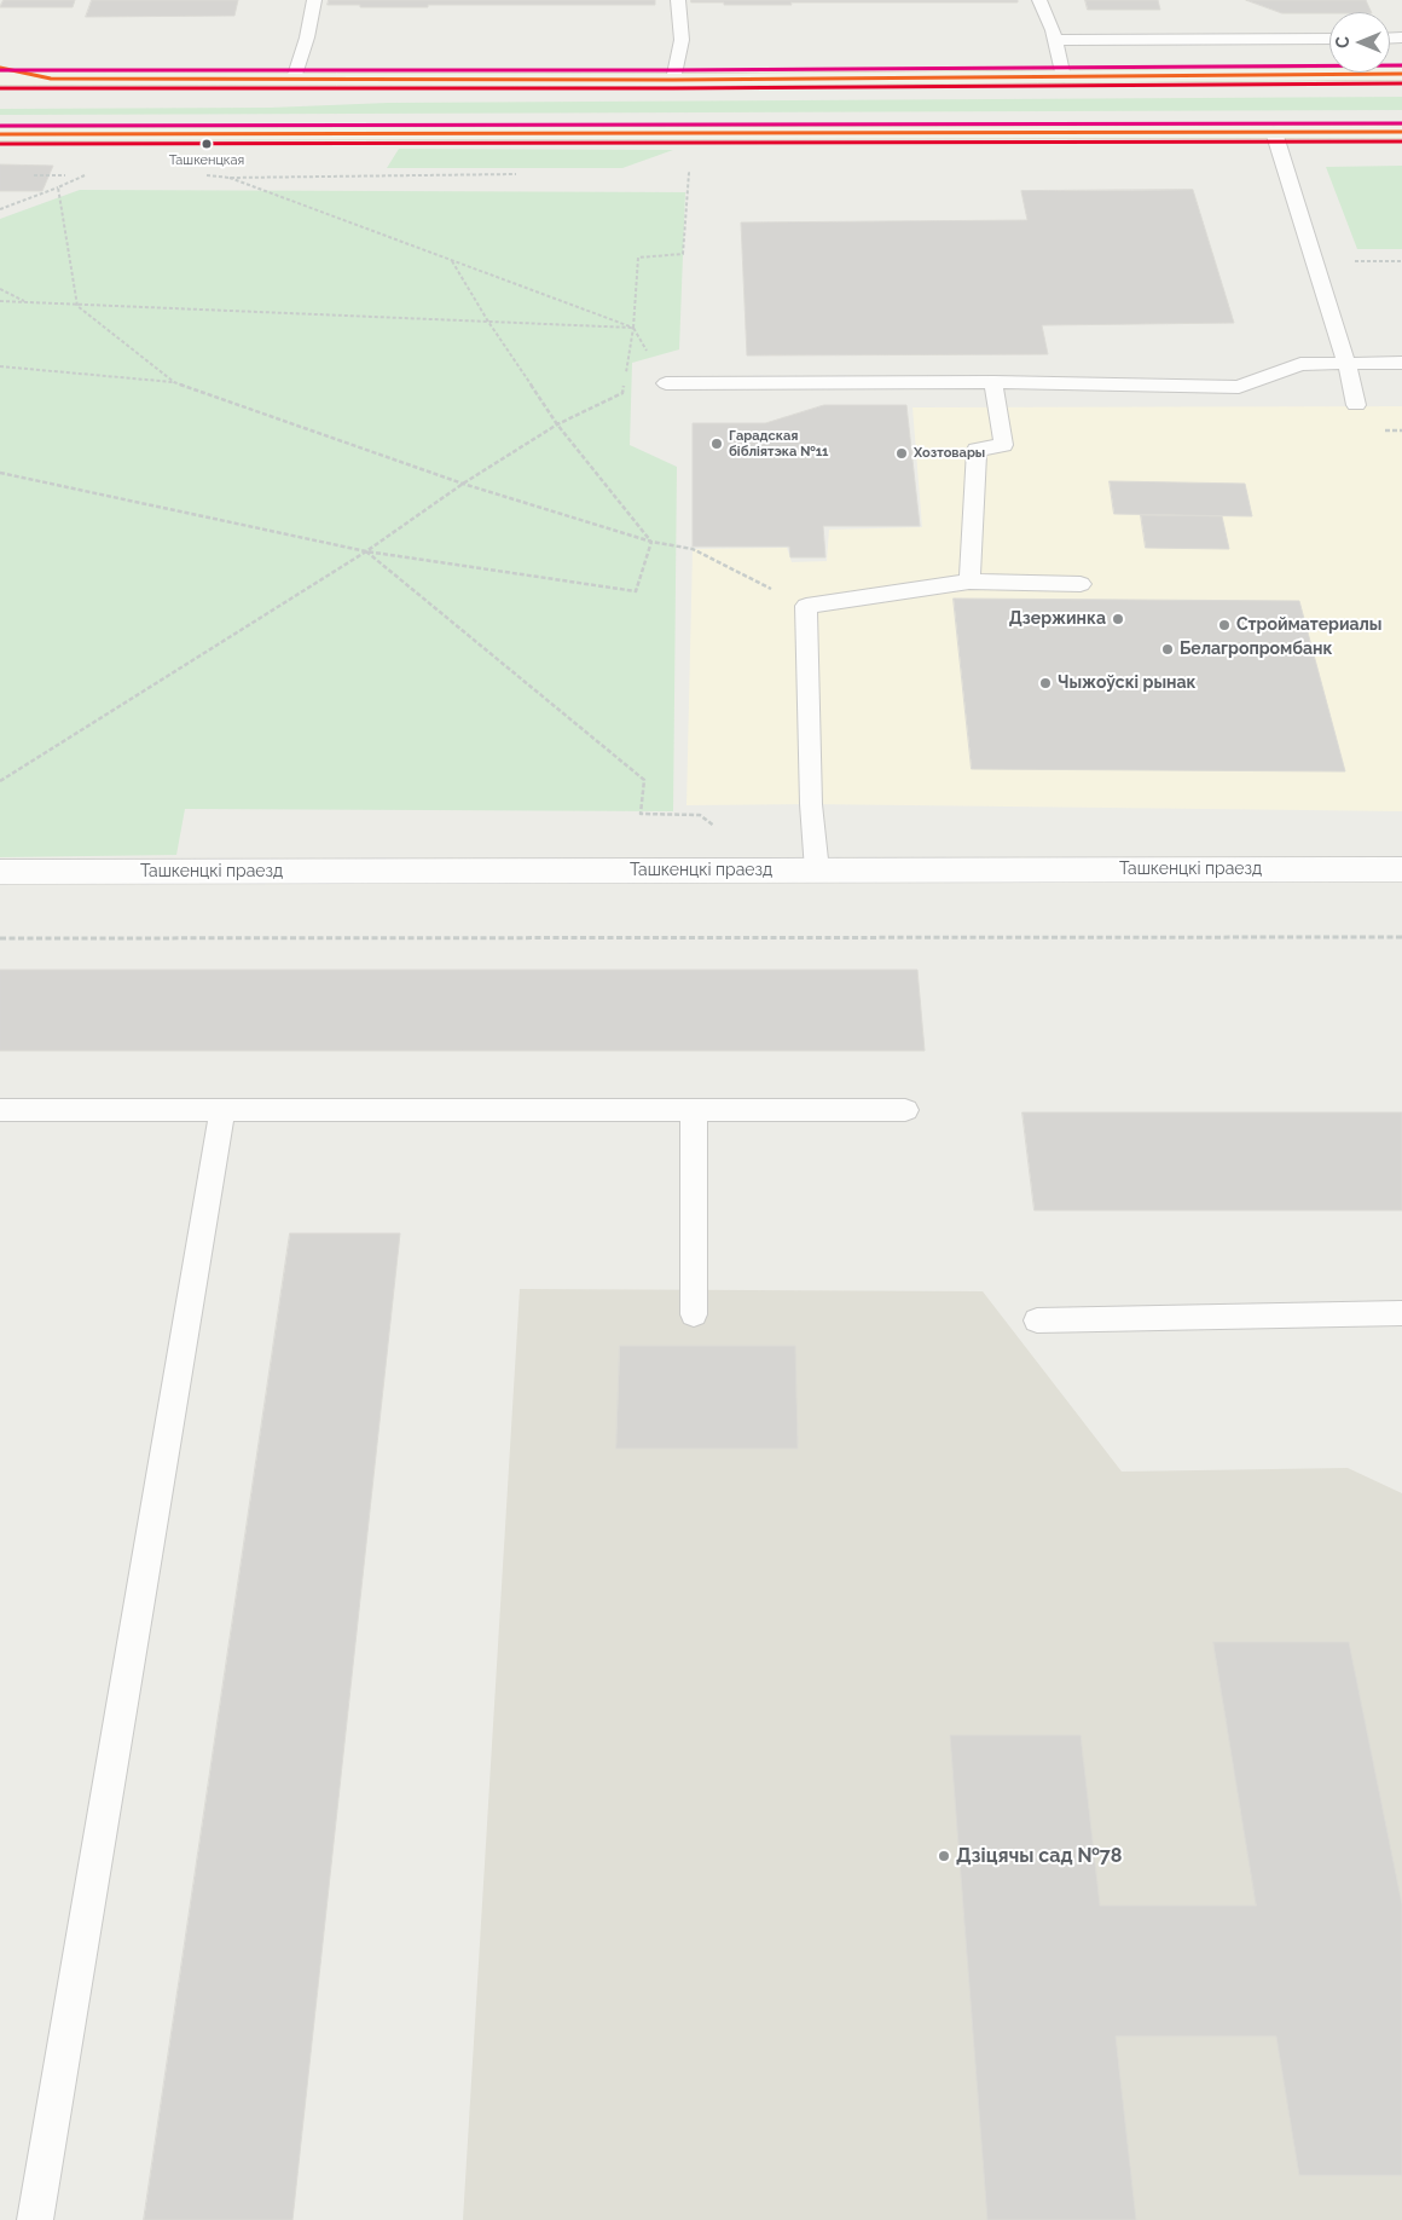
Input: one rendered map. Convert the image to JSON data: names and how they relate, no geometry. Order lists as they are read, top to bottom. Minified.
{"streets":{"street":["Ташкенцкі праезд"]},"places":["Ташкенцкая","Гарадская бібліятэка №11","Хозтовары","Дзержинка","Стройматериалы","Белагропромбанк","Чыжоўскі рынак","Дзіцячы сад №78"],"north":"left"}
